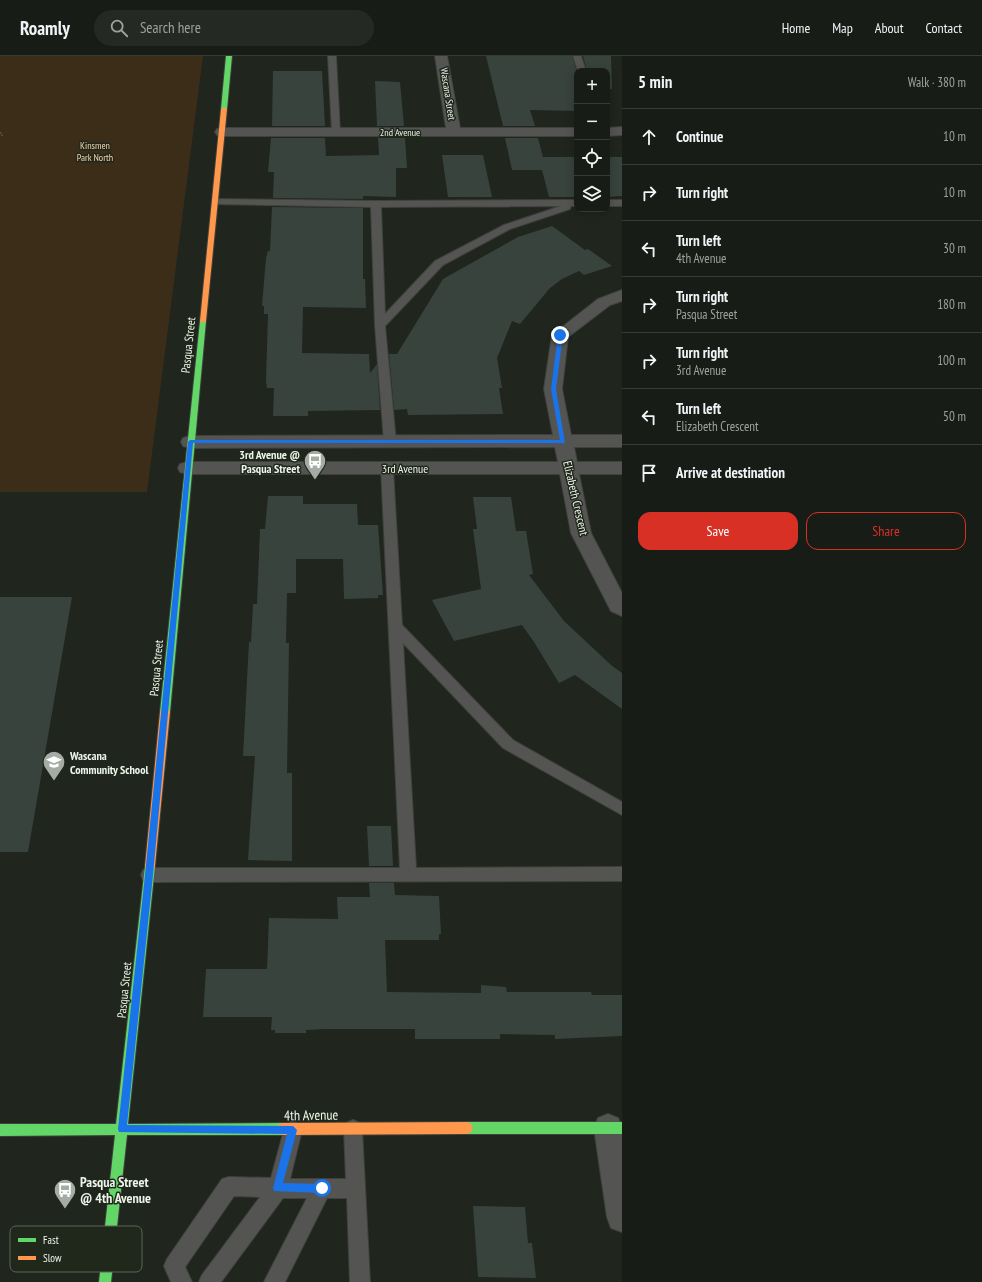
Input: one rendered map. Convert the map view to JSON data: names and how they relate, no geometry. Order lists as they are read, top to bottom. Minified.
{"streets":{"street":["Wascana Street","2nd Avenue","Pasqua Street","3rd Avenue","Elizabeth Crescent","4th Avenue"]},"crossings":[["Wascana Street","2nd Avenue"],["2nd Avenue","Pasqua Street"],["Pasqua Street","3rd Avenue"],["Pasqua Street","4th Avenue"],["3rd Avenue","Elizabeth Crescent"]],"parks":["Kinsmen Park North"],"places":{"bus stop":["3rd Avenue @ Pasqua Street","Pasqua Street @ 4th Avenue"],"school or university":["Wascana Community School"]},"legend":["Fast","Slow"],"page":{"header":"Roamly","search":"Search here","nav":["Home","Map","About","Contact"],"heading":["5 min","Walk · 380 m"],"map_buttons":["+","−"],"list":[["Continue","10 m"],["Turn right","10 m"],["Turn left","4th Avenue","30 m"],["Turn right","Pasqua Street","180 m"],["Turn right","3rd Avenue","100 m"],["Turn left","Elizabeth Crescent","50 m"],"Arrive at destination"],"buttons":["Save","Share"]}}
